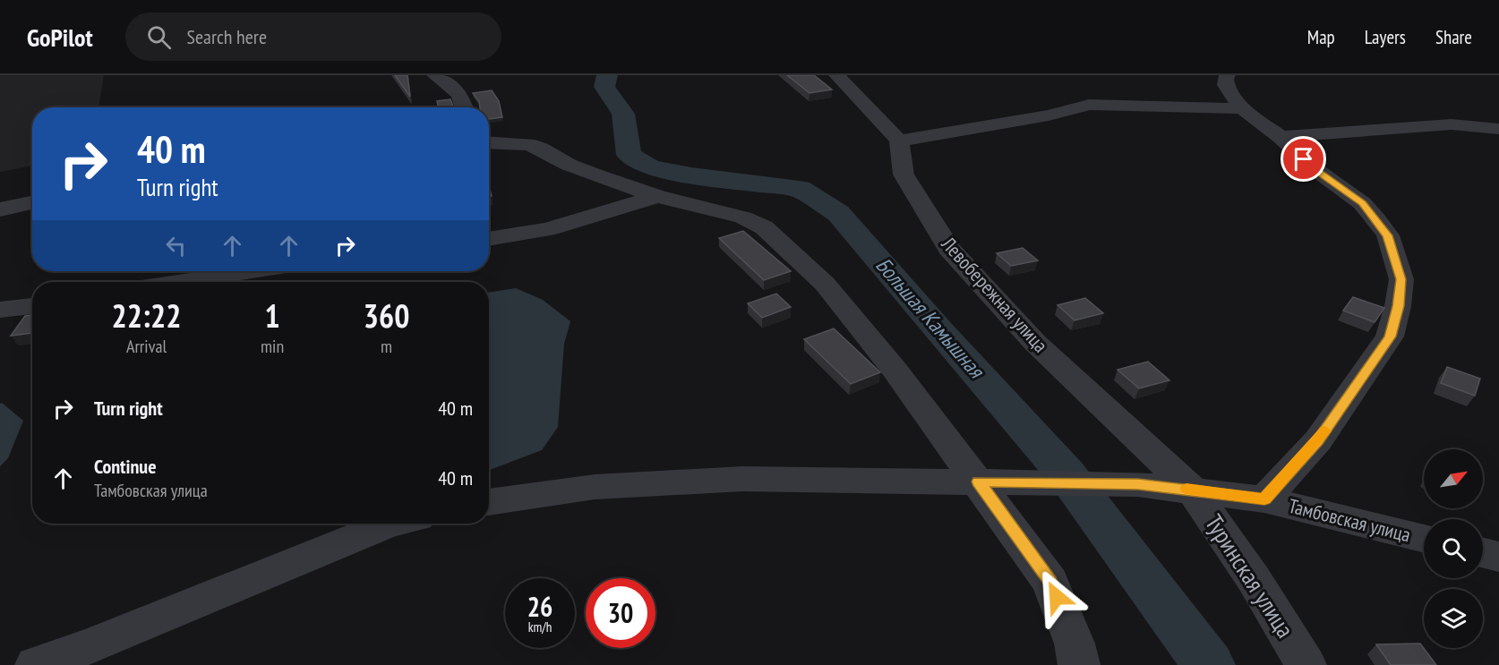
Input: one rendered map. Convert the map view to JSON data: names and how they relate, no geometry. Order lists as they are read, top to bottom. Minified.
{"streets":{"street":["Левобережная улица","Тамбовская улица","Туринская улица"]},"crossings":[["Левобережная улица","Тамбовская улица"],["Левобережная улица","Туринская улица"],["Тамбовская улица","Туринская улица"]],"water":["Большая Камышная"],"north":"top right","page":{"header":"GoPilot","search":"Search here","nav":["Map","Layers","Share"],"turn":["40 m","Turn right"],"eta":["22:22","Arrival","1","min","360","m"],"list":[{"name":"Turn right","value":"40 m"},{"name":"Continue","note":"Тамбовская улица","value":"40 m"}],"speed":"26 km/h","limit":"30"}}
